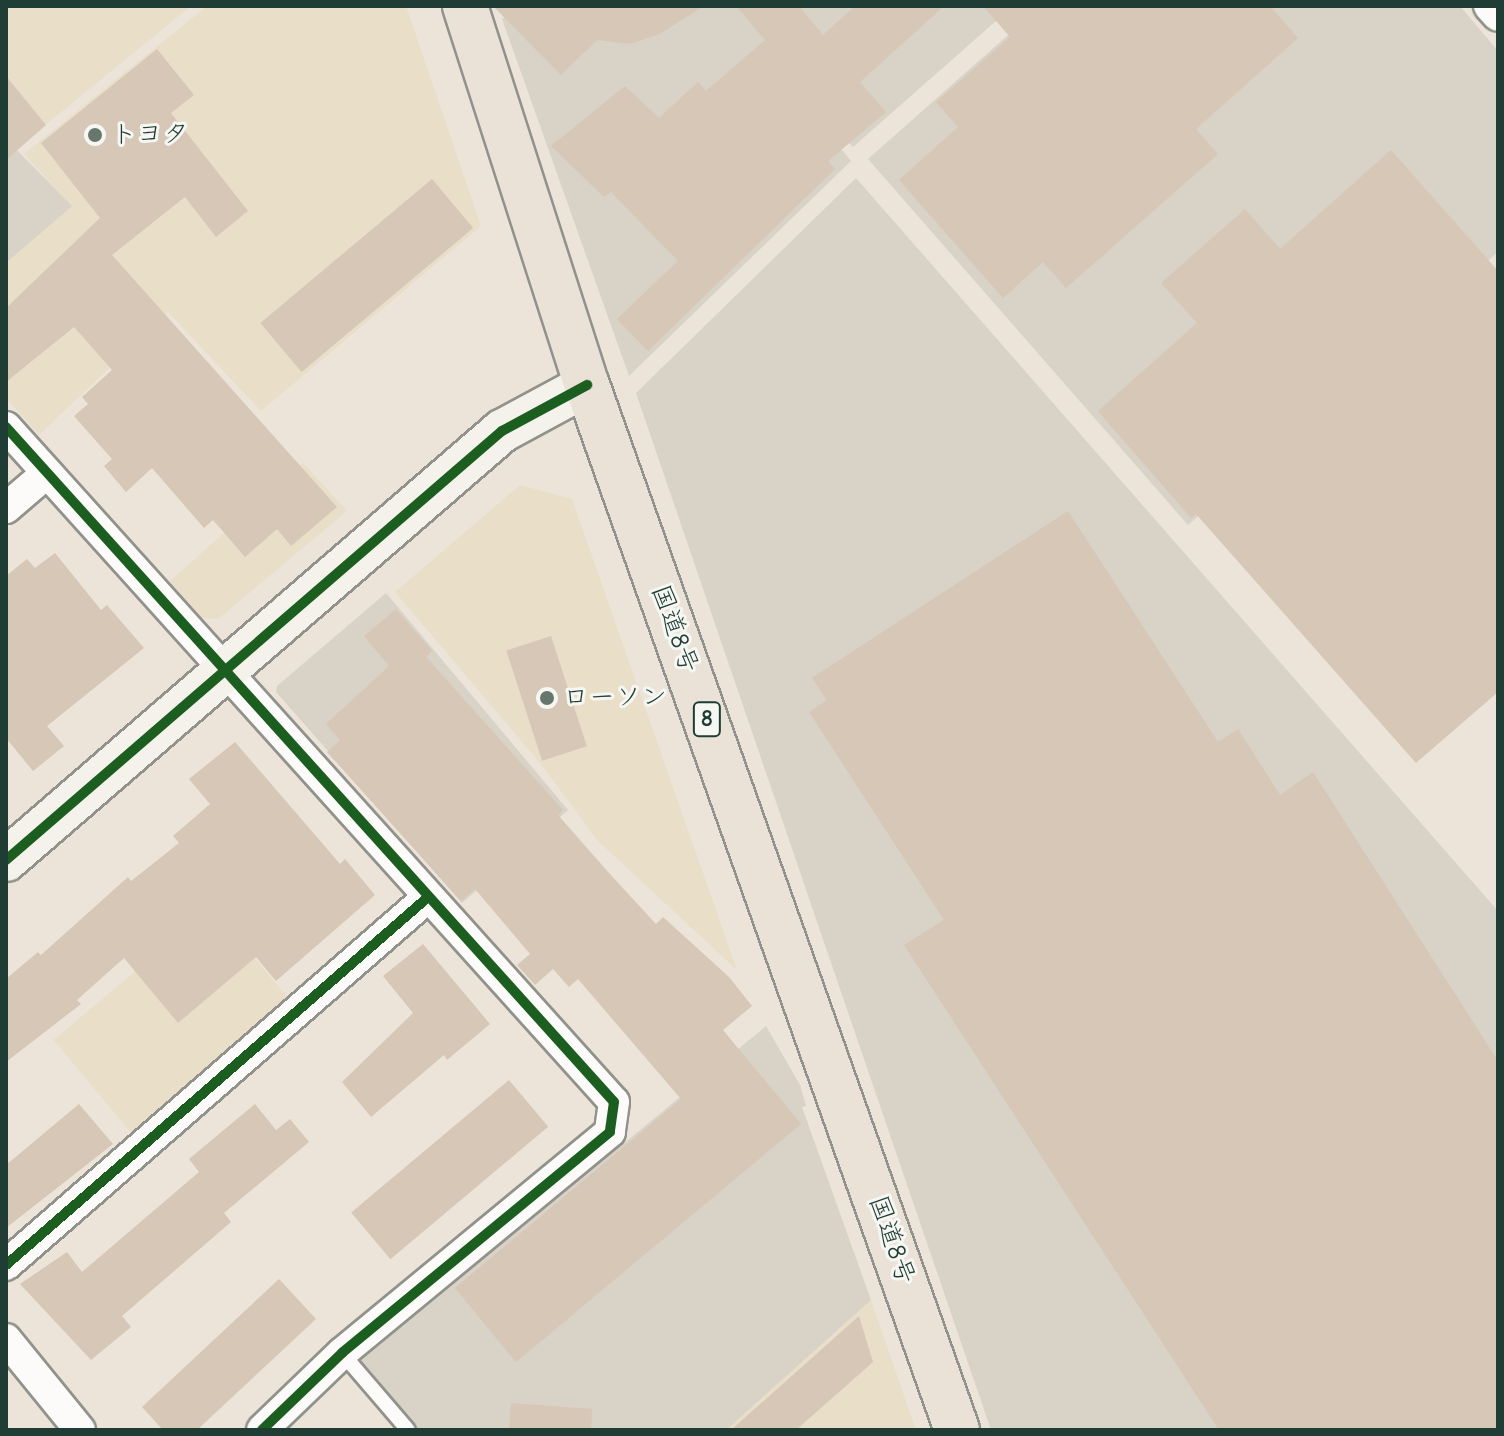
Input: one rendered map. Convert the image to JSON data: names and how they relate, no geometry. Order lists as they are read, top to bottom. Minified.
{"streets":{"highway":["国道8号","8"]},"places":["トヨタ","ローソン"]}
